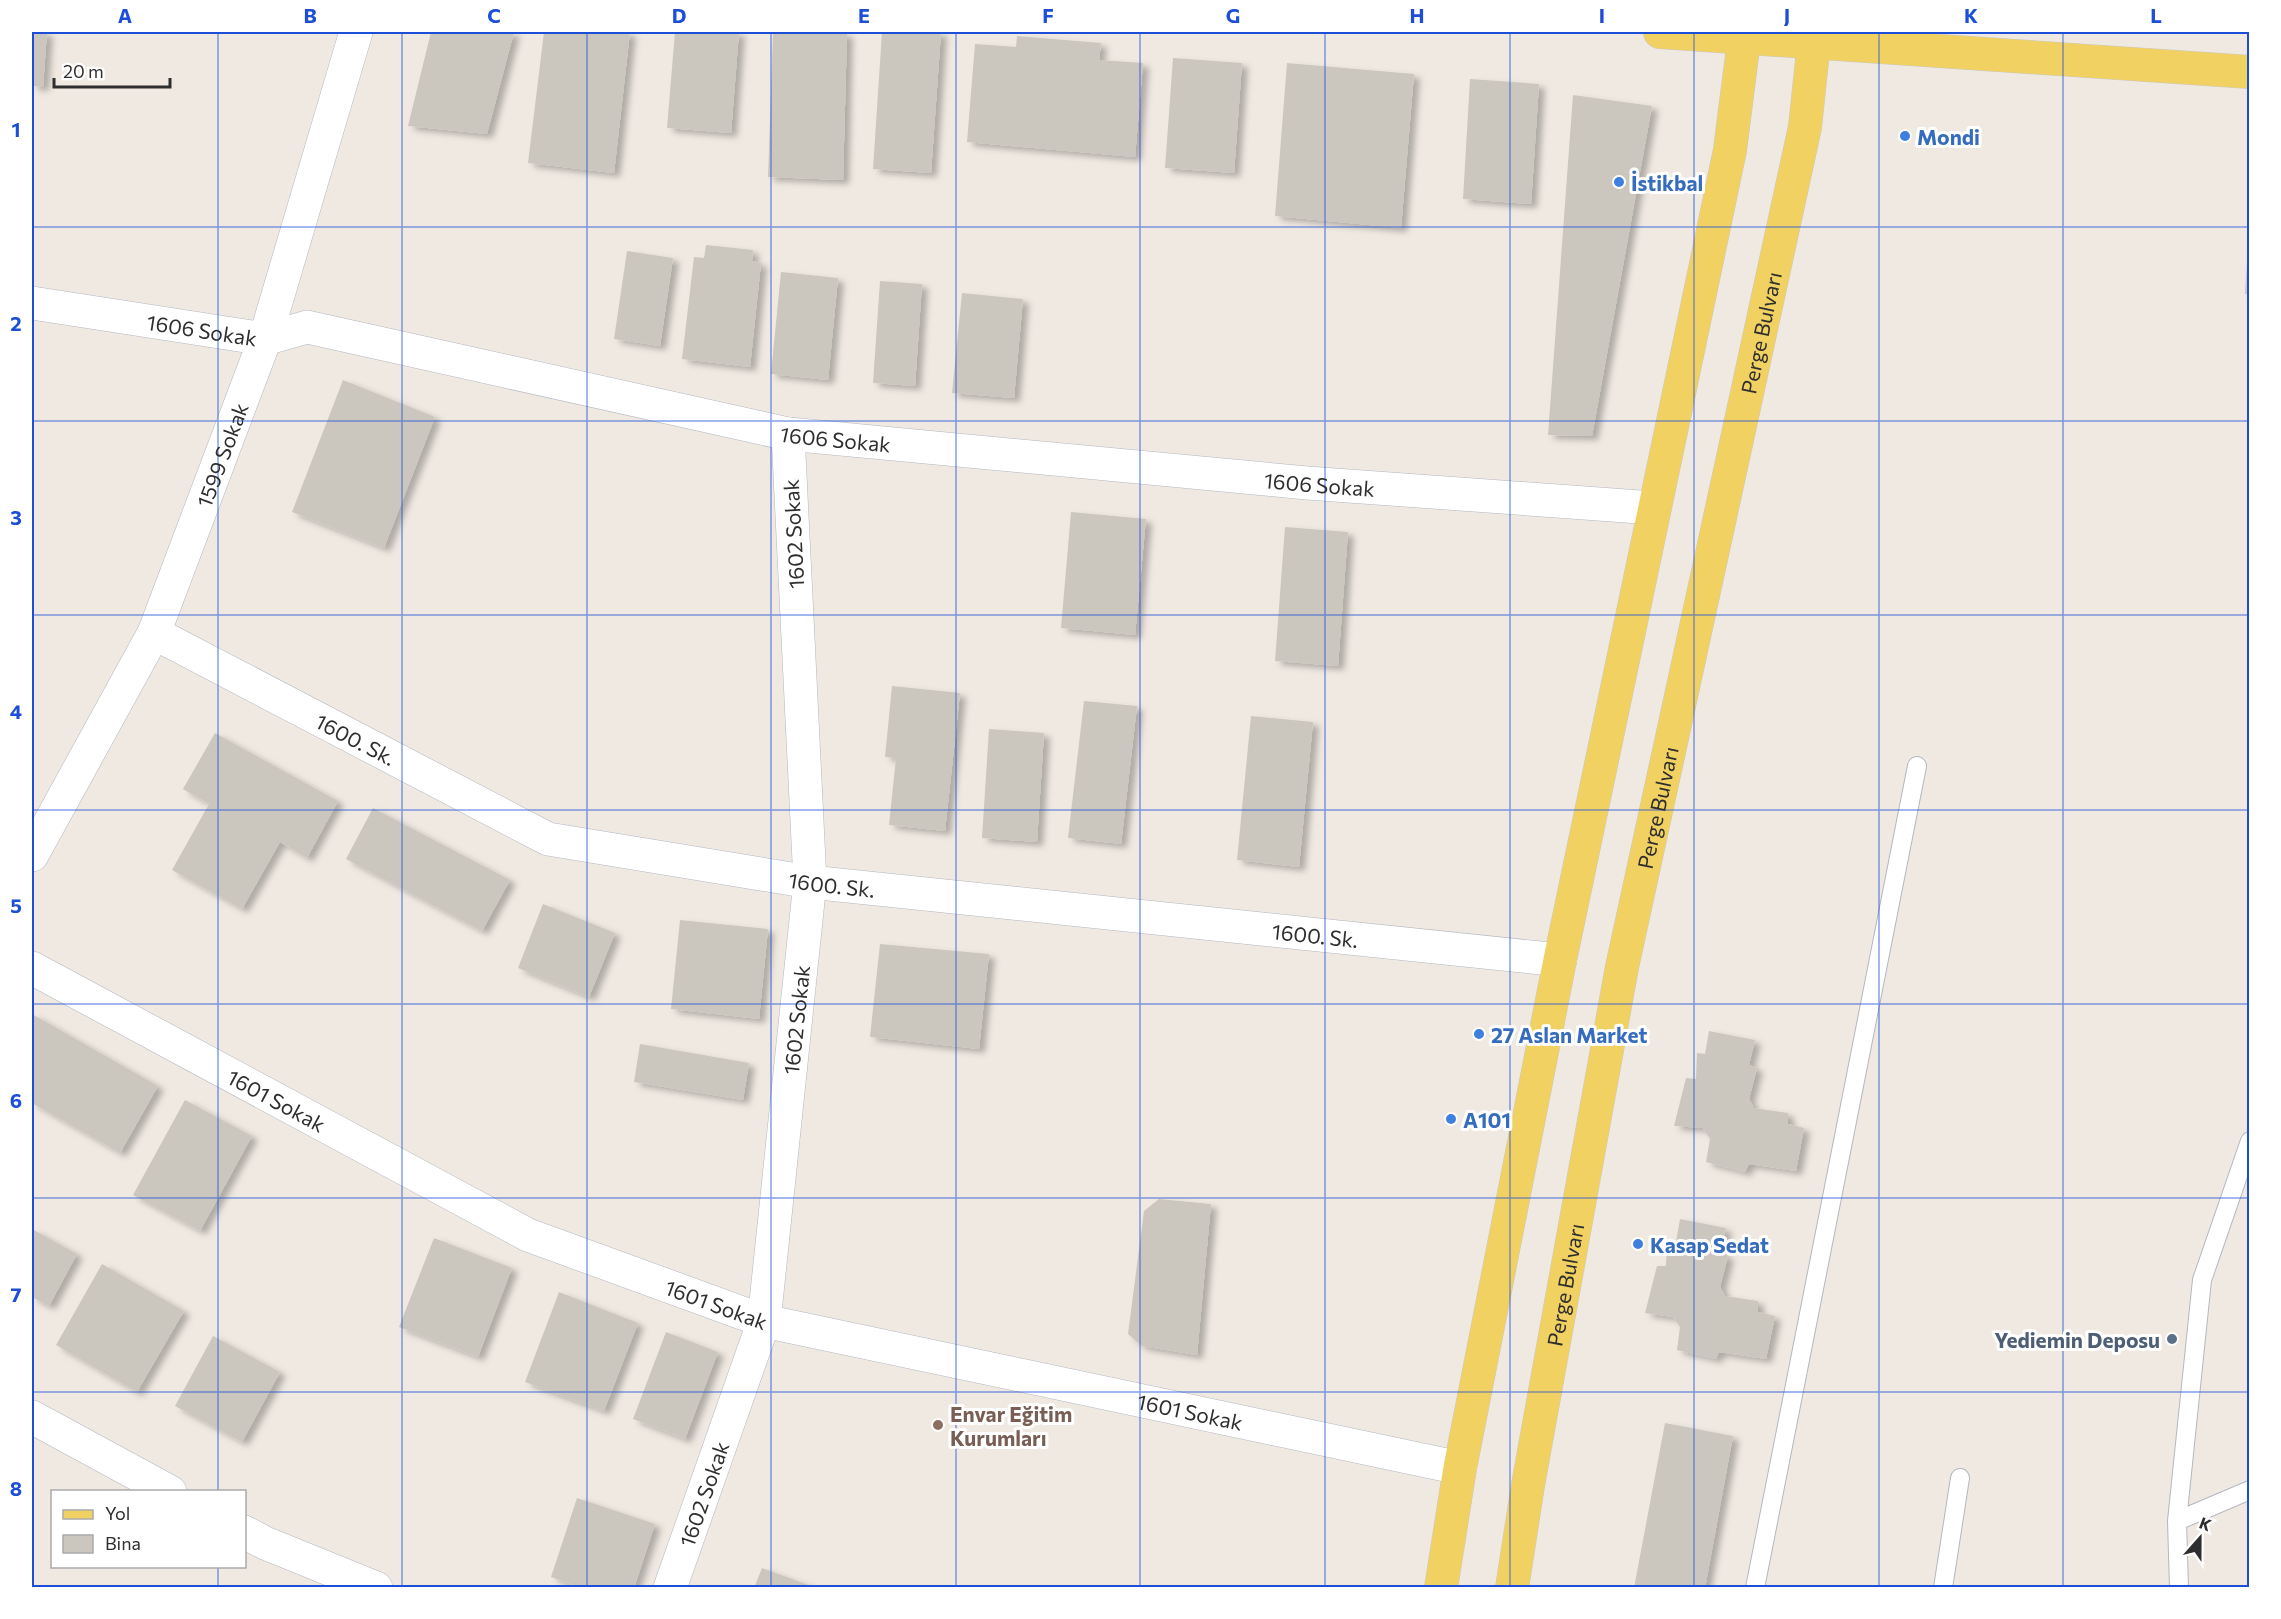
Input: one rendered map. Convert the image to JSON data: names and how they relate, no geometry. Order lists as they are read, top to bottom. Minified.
{"streets":{"main road":["Perge Bulvarı"],"street":["1606 Sokak","1599 Sokak","1602 Sokak","1600. Sk.","1601 Sokak"]},"crossings":[["1606 Sokak","1599 Sokak"],["1606 Sokak","1602 Sokak"],["1599 Sokak","1600. Sk."],["1602 Sokak","1600. Sk."],["1602 Sokak","1601 Sokak"]],"places":["Mondi","İstikbal","27 Aslan Market","A101","Kasap Sedat","Yediemin Deposu","Envar Eğitim Kurumları"],"legend":["Yol","Bina"],"scale_bar":"20 m","north":"top","grid":{"columns":["A","B","C","D","E","F","G","H","I","J","K","L"],"rows":["1","2","3","4","5","6","7","8"]}}
